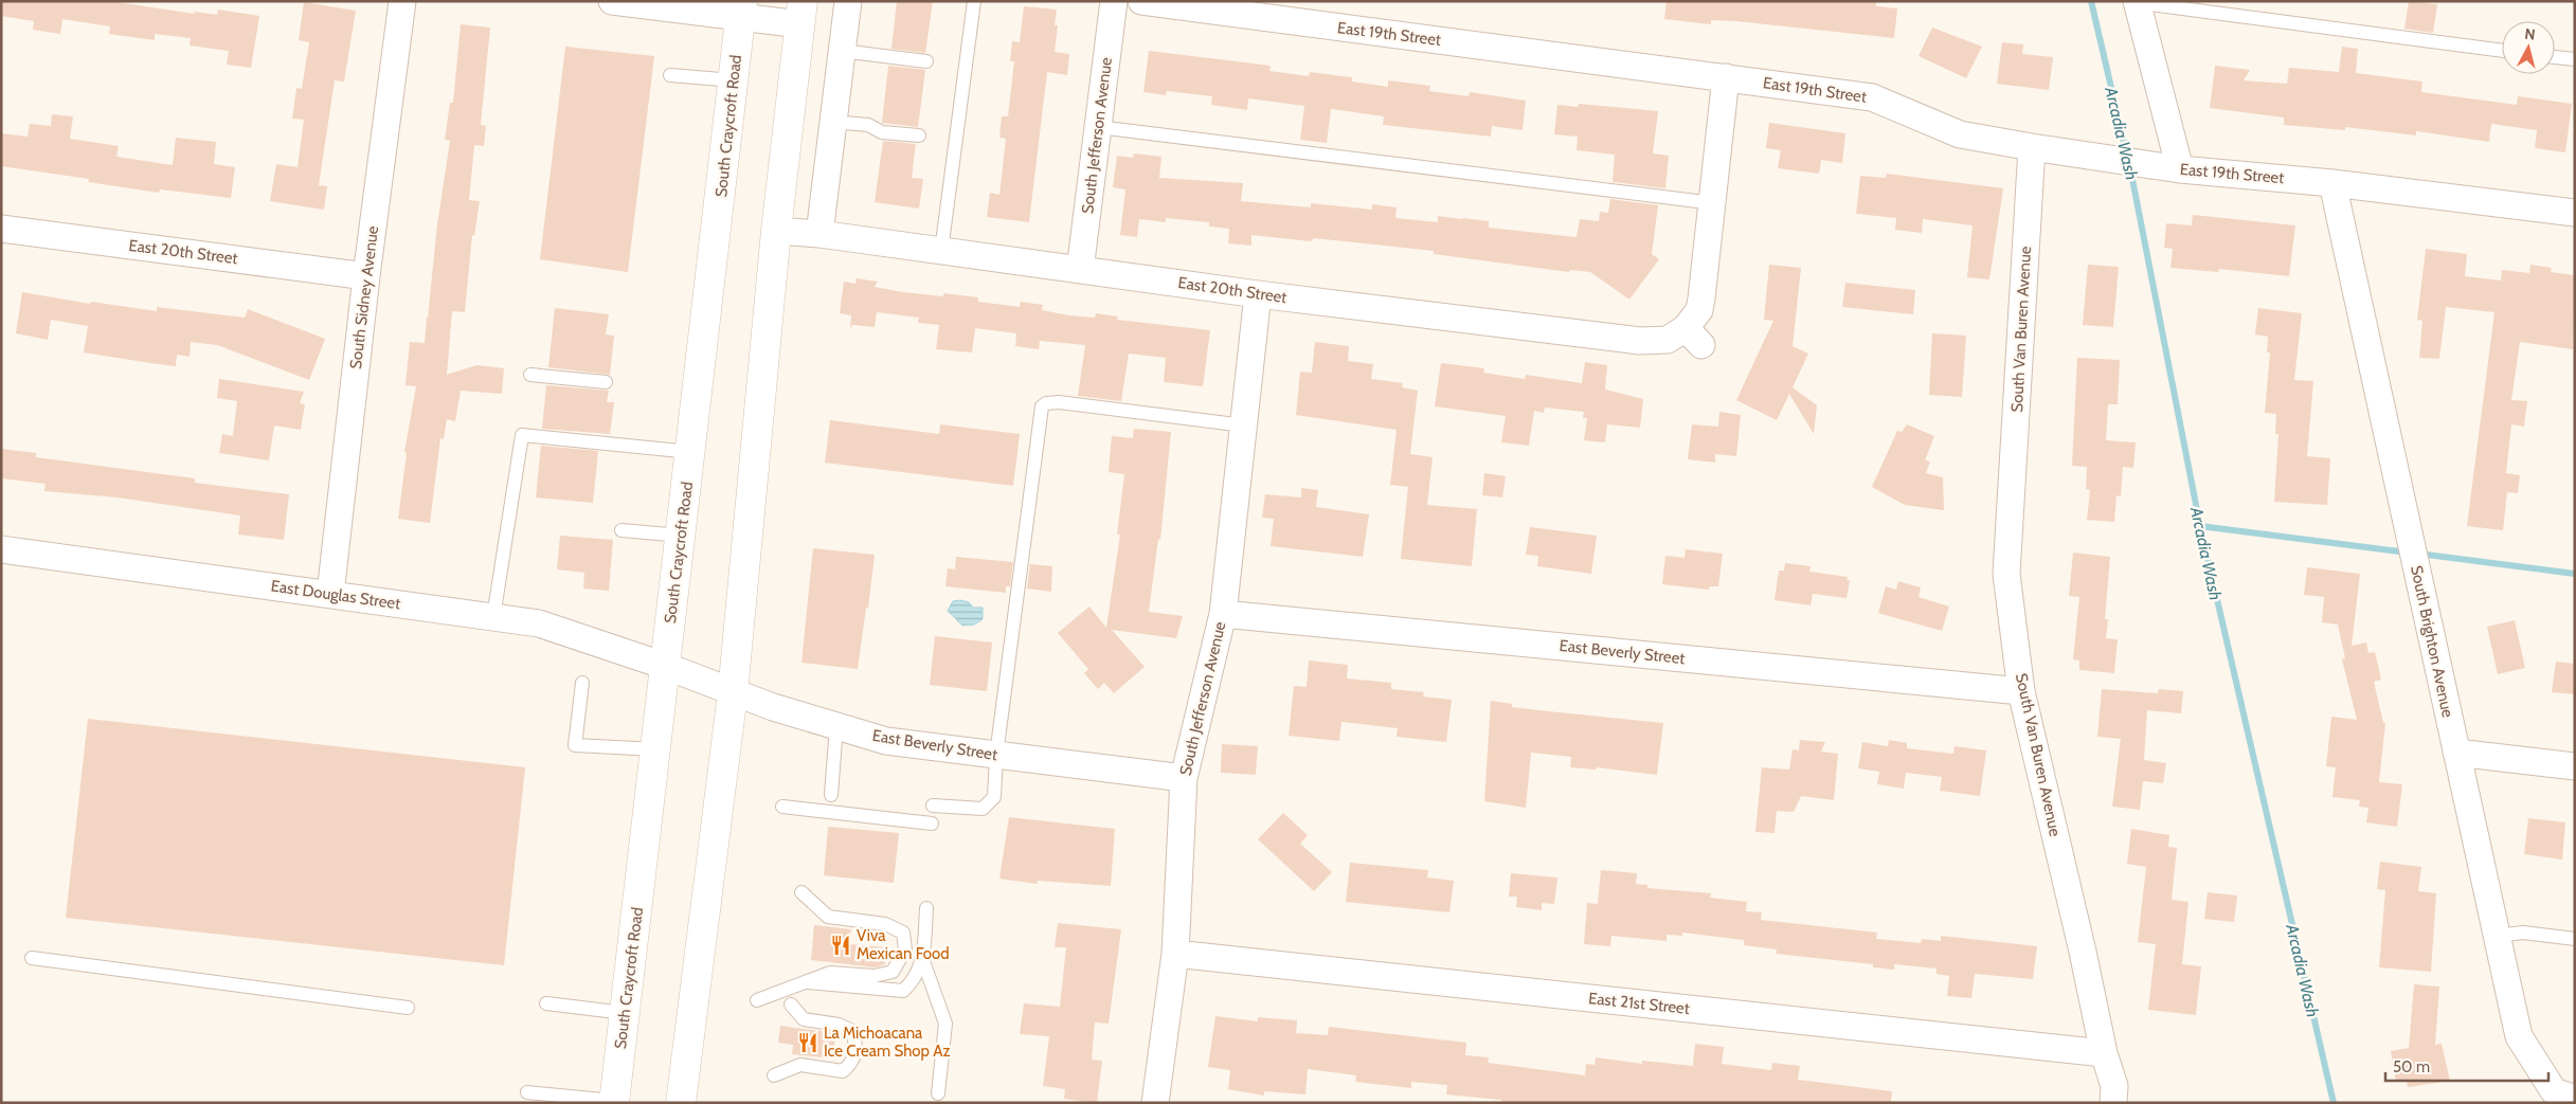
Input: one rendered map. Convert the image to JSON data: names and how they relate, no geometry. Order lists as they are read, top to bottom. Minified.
{"streets":{"main road":["South Craycroft Road"],"street":["East 19th Street","South Jefferson Avenue","East 20th Street","South Sidney Avenue","South Van Buren Avenue","East Douglas Street","South Brighton Avenue","East Beverly Street","East 21st Street"]},"crossings":[["East 19th Street","South Van Buren Avenue"],["East 19th Street","South Brighton Avenue"],["South Craycroft Road","East Douglas Street"],["South Craycroft Road","East Beverly Street"],["South Jefferson Avenue","East 20th Street"],["South Jefferson Avenue","East Beverly Street"],["South Jefferson Avenue","East 21st Street"],["East 20th Street","South Sidney Avenue"],["South Sidney Avenue","East Douglas Street"],["South Van Buren Avenue","East Beverly Street"],["South Van Buren Avenue","East 21st Street"],["East Douglas Street","East Beverly Street"]],"water":["Arcadia Wash"],"places":{"restaurant":["Viva Mexican Food","La Michoacana Ice Cream Shop Az"]},"scale_bar":"50 m","north":"top"}
